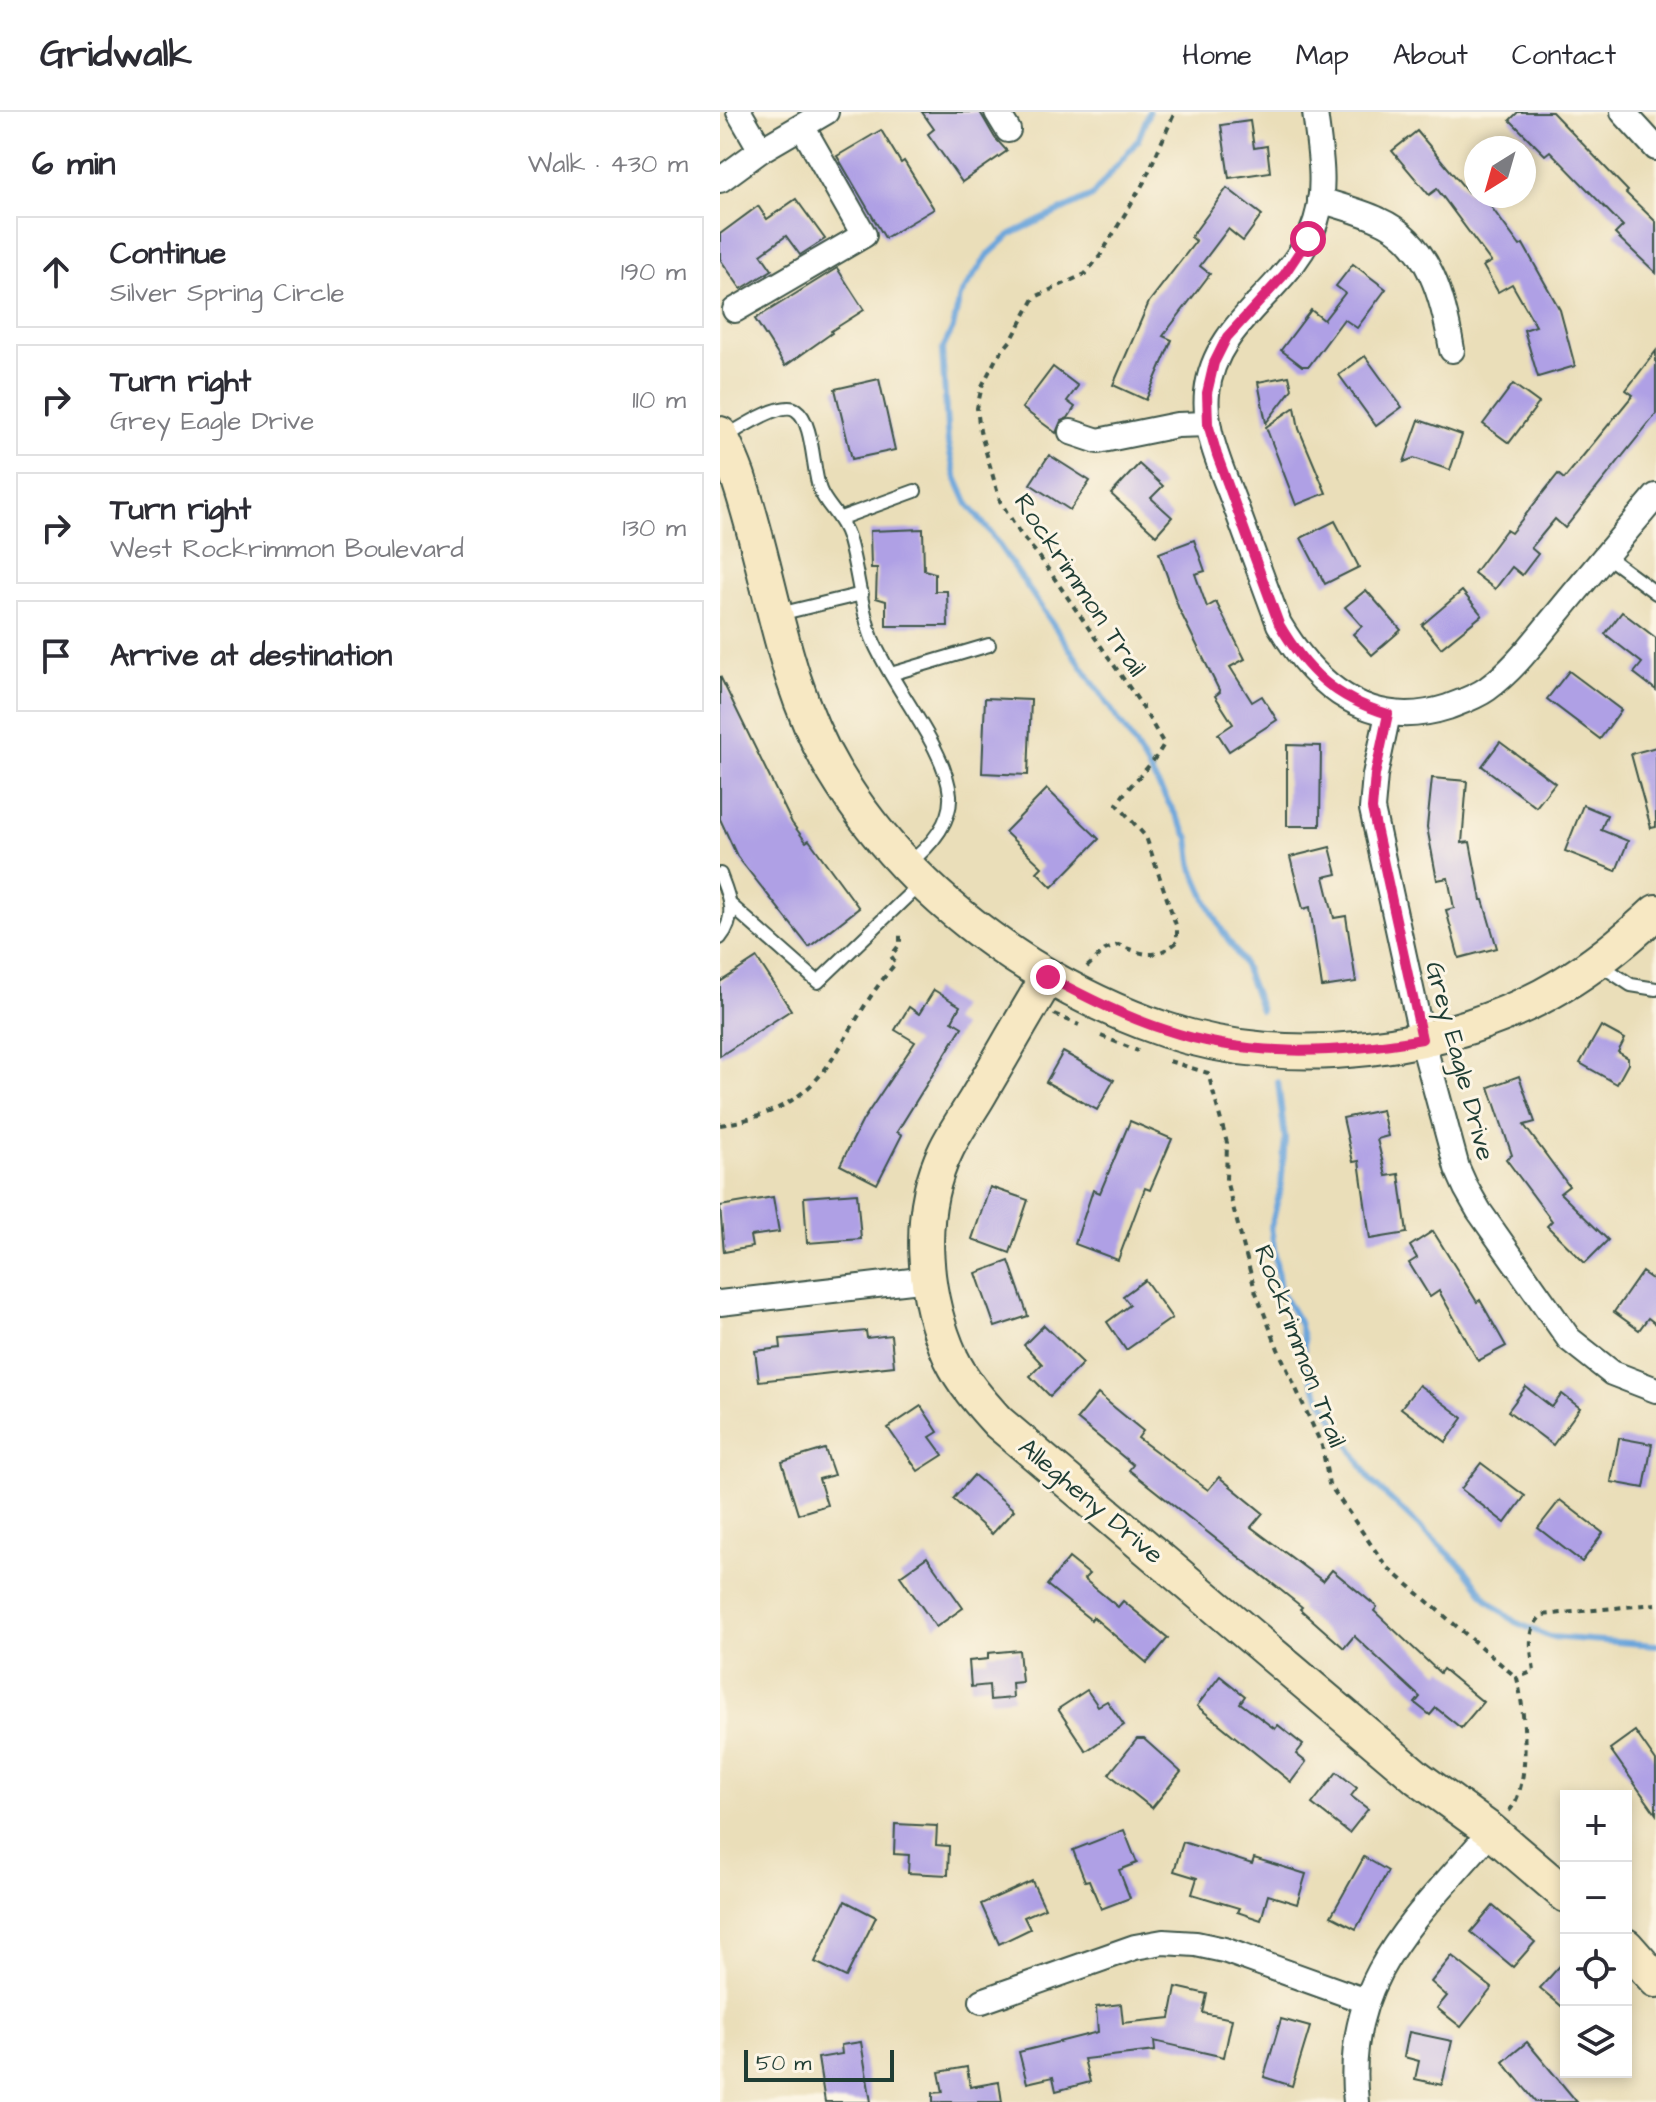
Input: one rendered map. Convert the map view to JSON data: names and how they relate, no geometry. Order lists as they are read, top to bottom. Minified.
{"streets":{"main road":["Allegheny Drive"],"street":["Grey Eagle Drive"],"path":["Rockrimmon Trail"]},"scale_bar":"50 m","north":"bottom left","page":{"header":"Gridwalk","nav":["Home","Map","About","Contact"],"heading":["6 min","Walk · 430 m"],"list":[["Continue","Silver Spring Circle","190 m"],["Turn right","Grey Eagle Drive","110 m"],["Turn right","West Rockrimmon Boulevard","130 m"],"Arrive at destination"],"map_buttons":["+","−"],"scale":"50 m"}}
